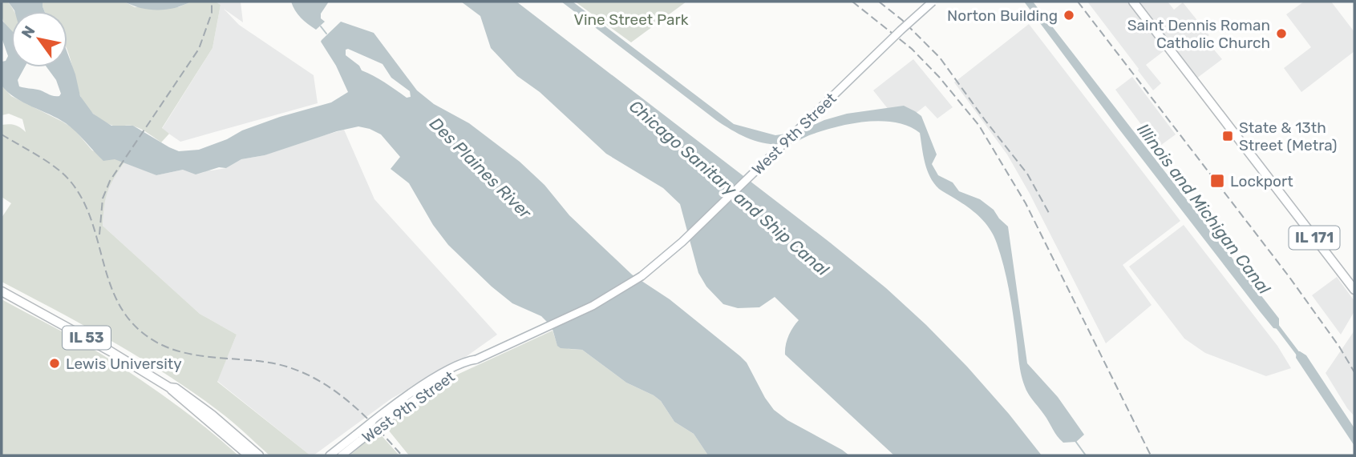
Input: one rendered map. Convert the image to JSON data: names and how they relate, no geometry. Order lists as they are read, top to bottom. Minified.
{"streets":{"main road":["West 9th Street","IL 171","IL 53"]},"water":["Des Plaines River","Chicago Sanitary and Ship Canal","Illinois and Michigan Canal"],"parks":["Vine Street Park"],"places":{"other":["Norton Building","Saint Dennis Roman Catholic Church","Lewis University"],"transit":["State & 13th Street (Metra)","Lockport"]},"north":"top left"}
